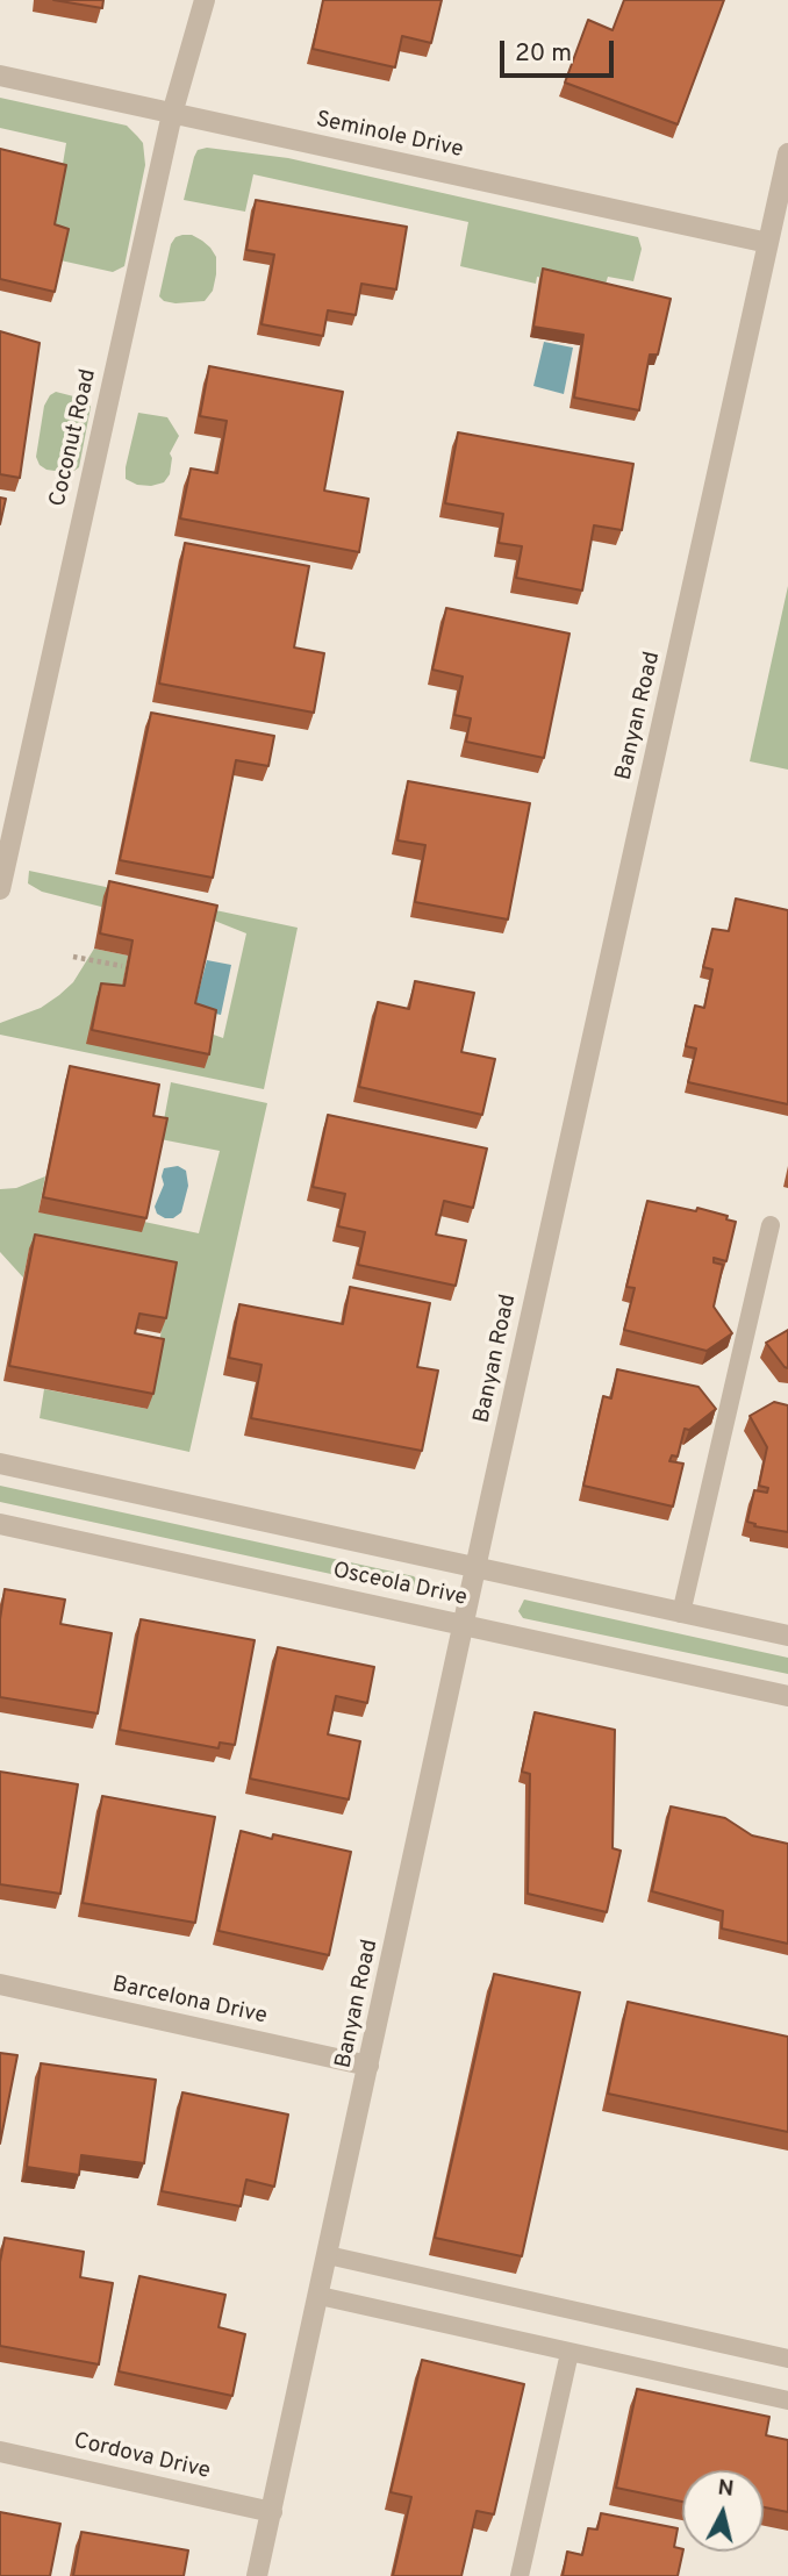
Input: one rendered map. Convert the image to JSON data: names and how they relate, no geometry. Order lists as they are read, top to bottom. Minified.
{"streets":{"street":["Seminole Drive","Coconut Road","Banyan Road","Osceola Drive","Barcelona Drive","Cordova Drive"]},"crossings":[["Seminole Drive","Coconut Road"],["Seminole Drive","Banyan Road"],["Banyan Road","Osceola Drive"],["Banyan Road","Barcelona Drive"],["Banyan Road","Cordova Drive"]],"scale_bar":"20 m","north":"top"}
